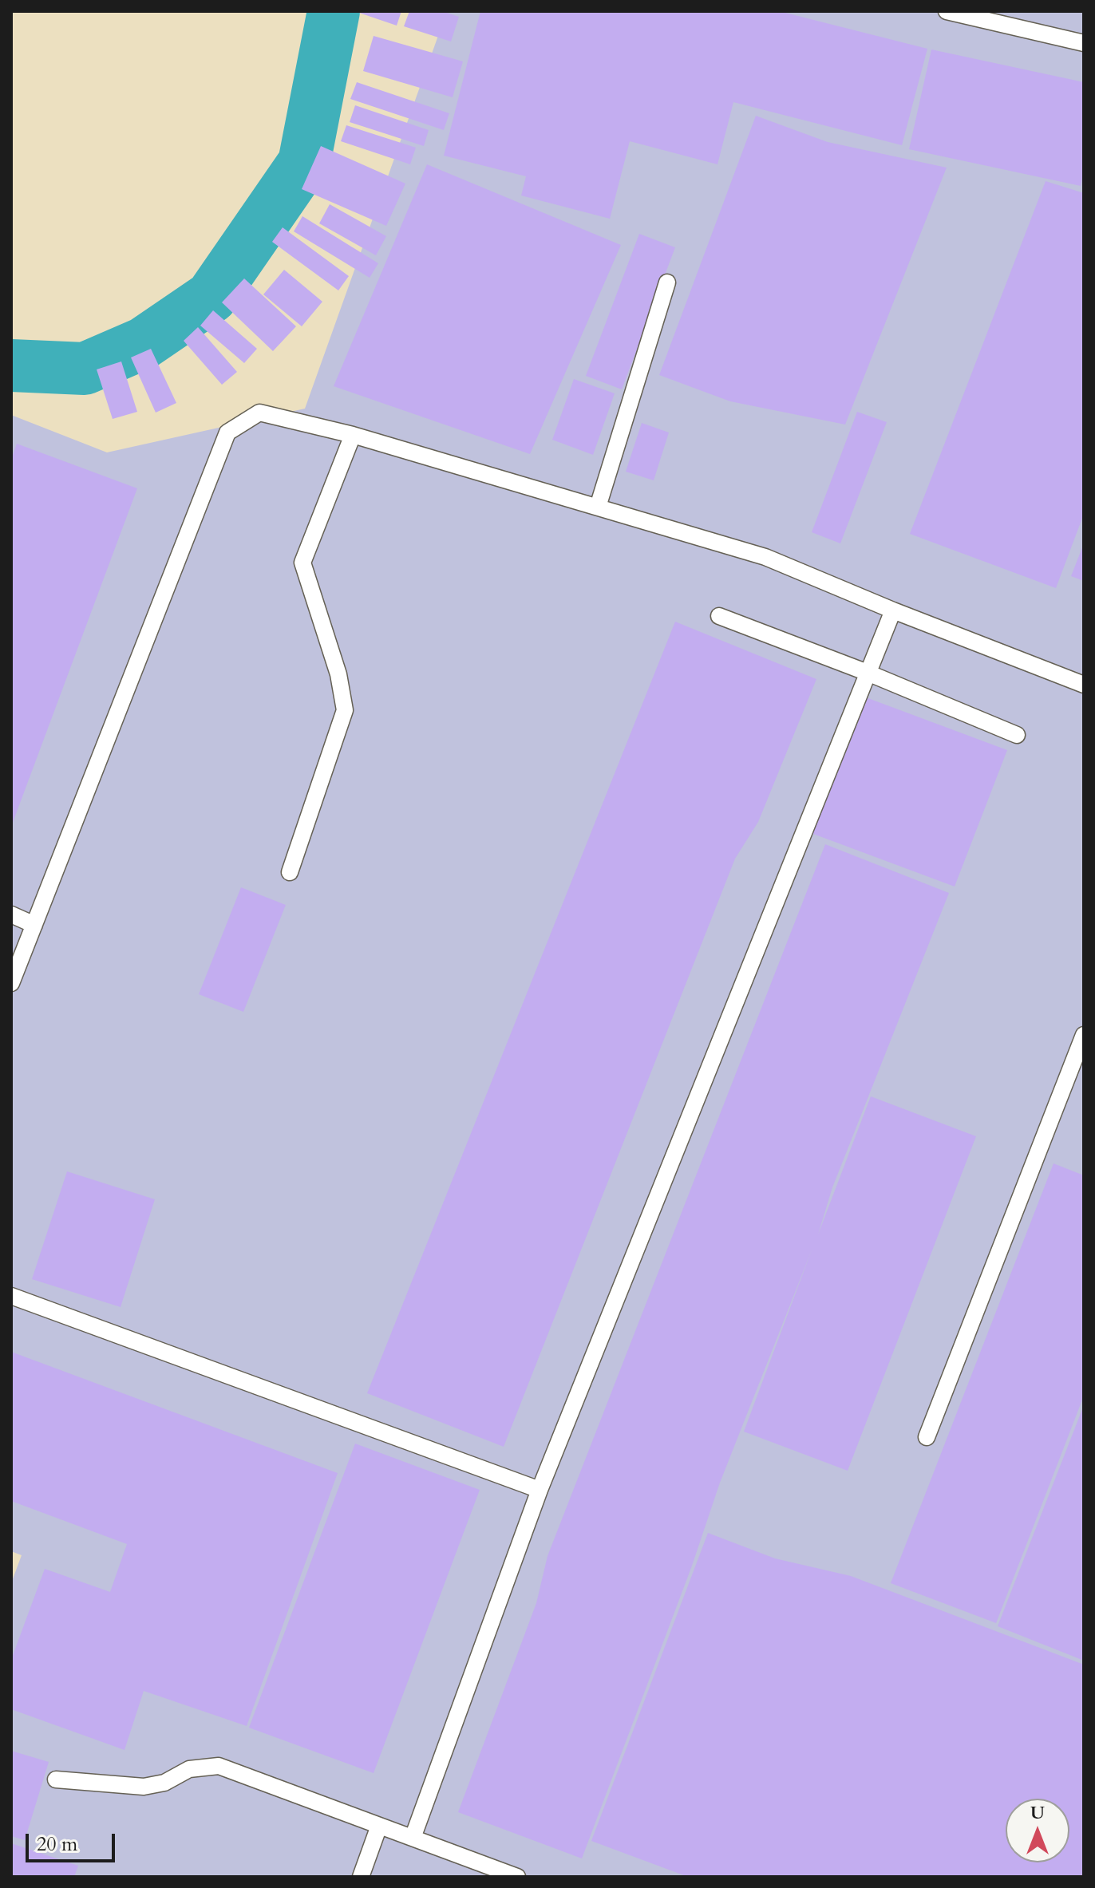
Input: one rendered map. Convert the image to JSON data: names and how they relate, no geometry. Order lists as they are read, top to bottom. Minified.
{"scale_bar":"20 m","north":"top"}
